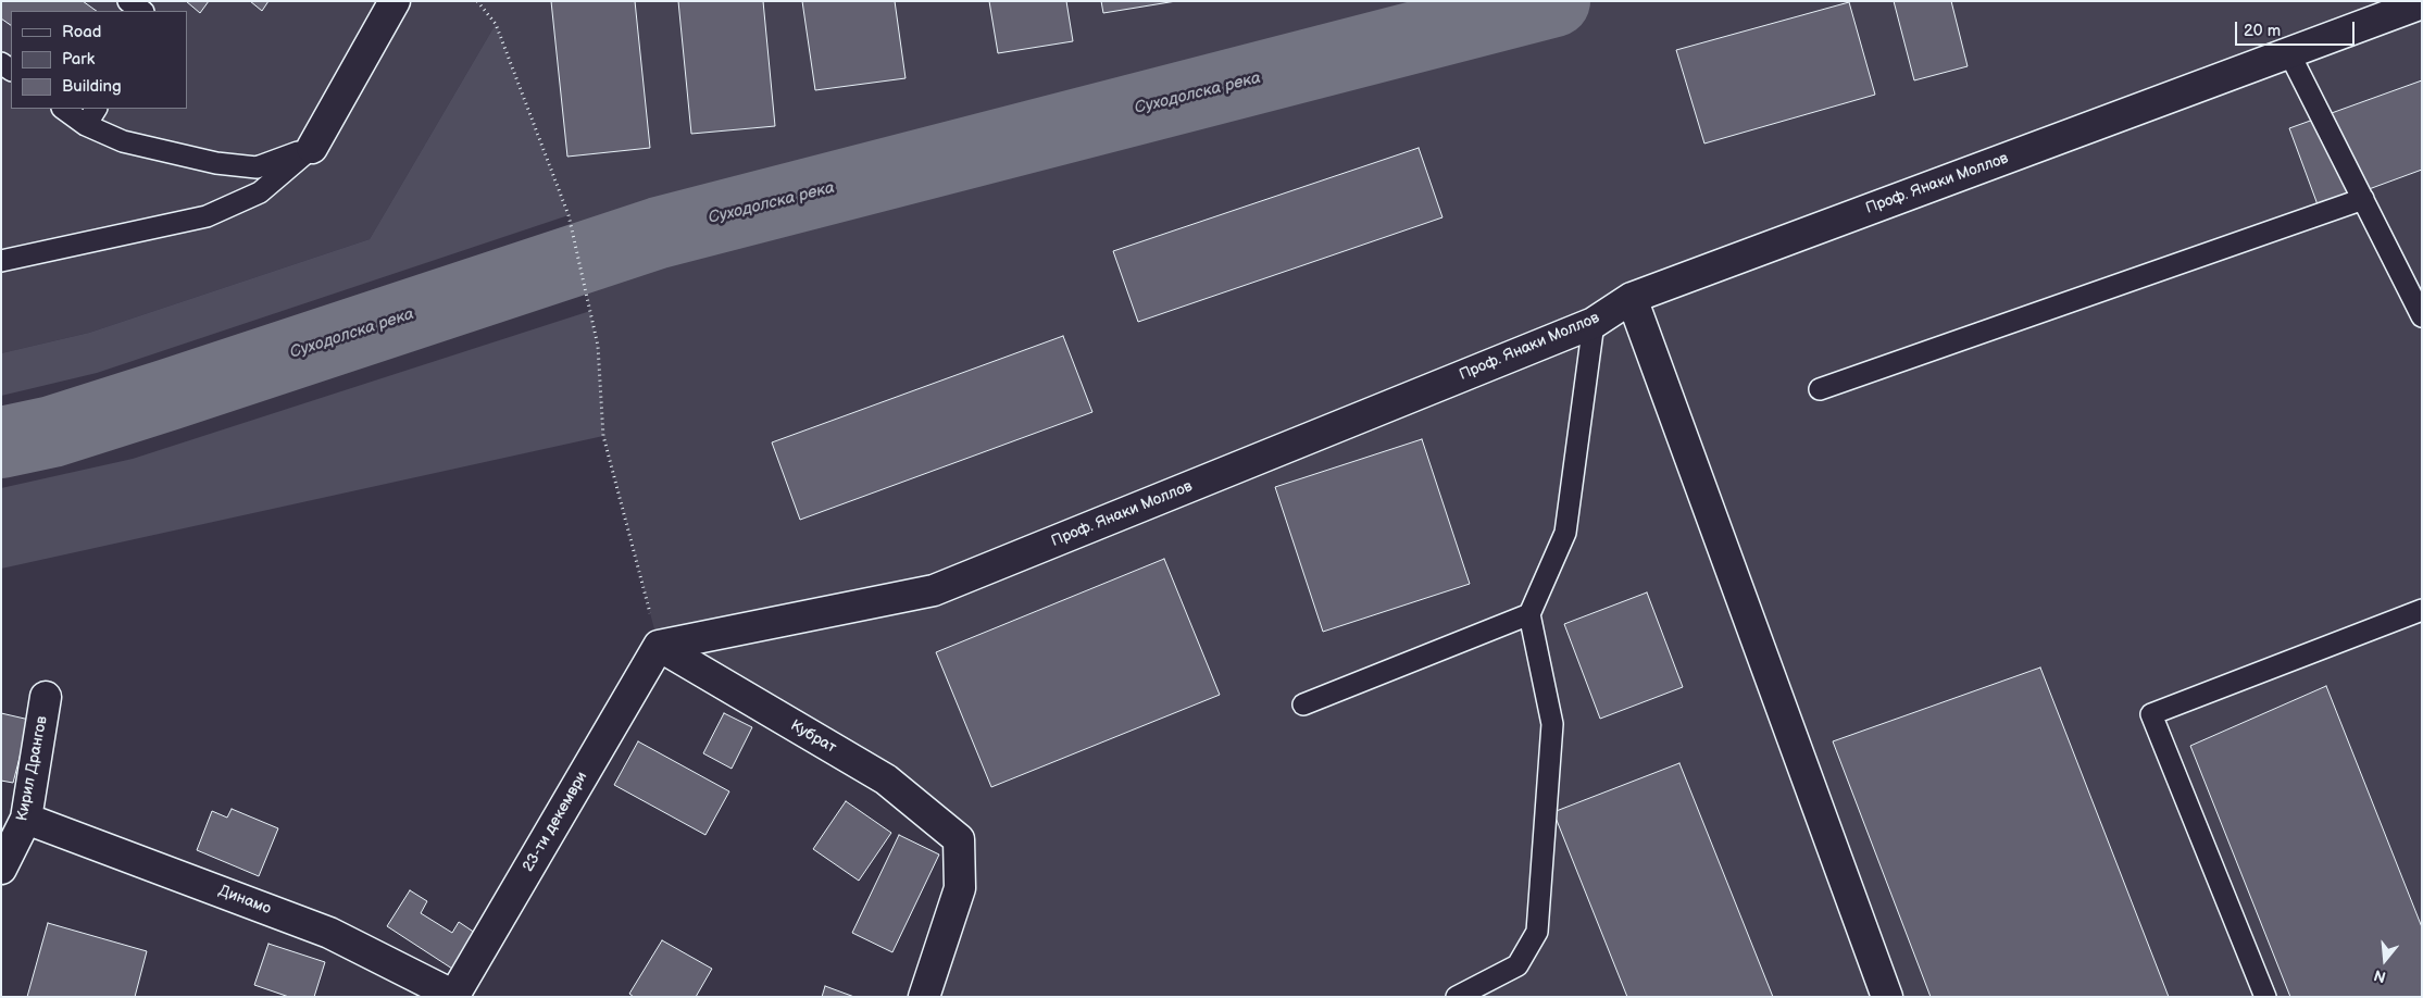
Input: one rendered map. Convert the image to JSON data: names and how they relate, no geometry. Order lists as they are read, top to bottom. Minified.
{"streets":{"street":["Проф. Янаки Моллов","Кубрат","Кирил Дрангов","23-ти декември","Динамо"]},"crossings":[["Проф. Янаки Моллов","Кубрат"],["Проф. Янаки Моллов","23-ти декември"],["Кубрат","23-ти декември"],["Кирил Дрангов","Динамо"],["23-ти декември","Динамо"]],"water":["Суходолска река"],"legend":["Road","Park","Building"],"scale_bar":"20 m","north":"bottom"}
